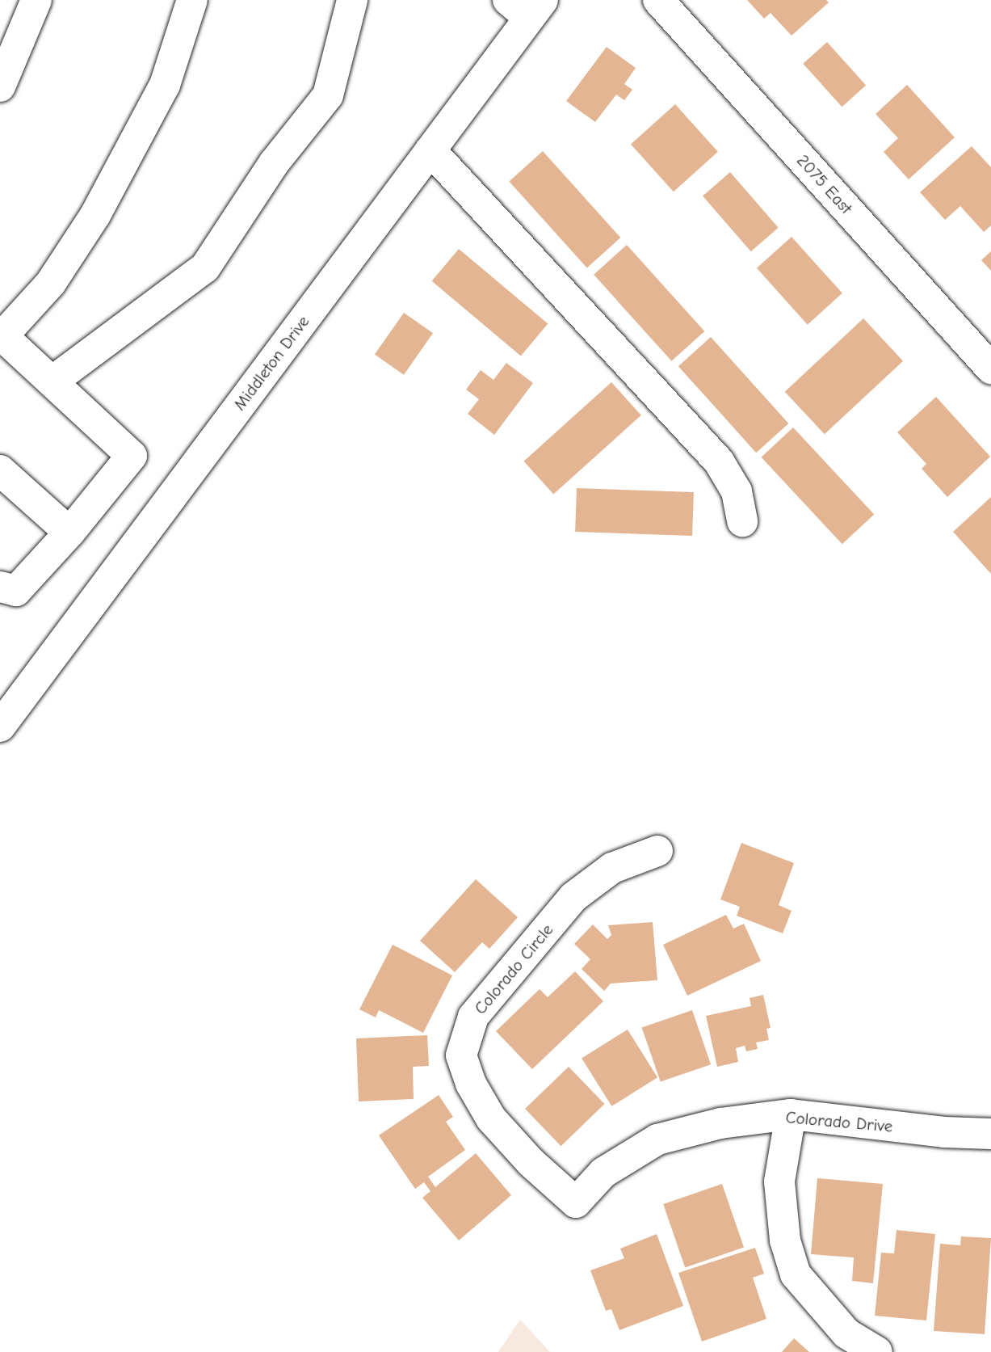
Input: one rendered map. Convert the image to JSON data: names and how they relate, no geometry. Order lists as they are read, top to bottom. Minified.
{"streets":{"street":["2075 East","Middleton Drive","Colorado Circle","Colorado Drive"]},"crossings":[["Colorado Circle","Colorado Drive"]]}
